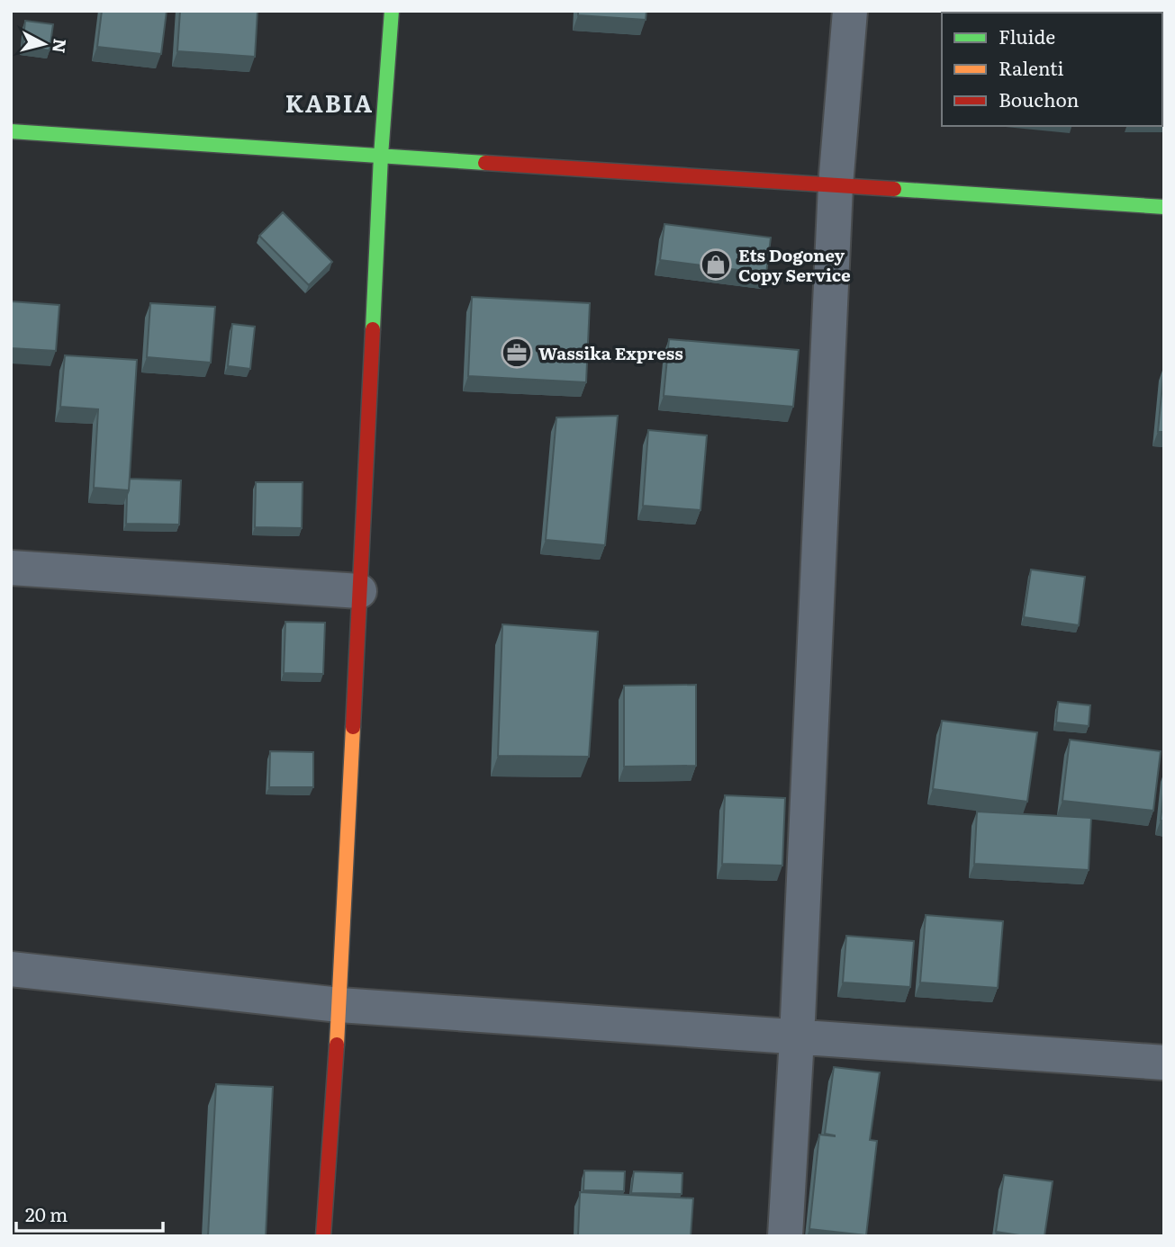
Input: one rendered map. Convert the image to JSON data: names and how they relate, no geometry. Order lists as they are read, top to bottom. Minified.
{"districts":["KABIA"],"places":{"shop":["Ets Dogoney Copy Service"],"office":["Wassika Express"]},"legend":["Fluide","Ralenti","Bouchon"],"scale_bar":"20 m","north":"right"}
